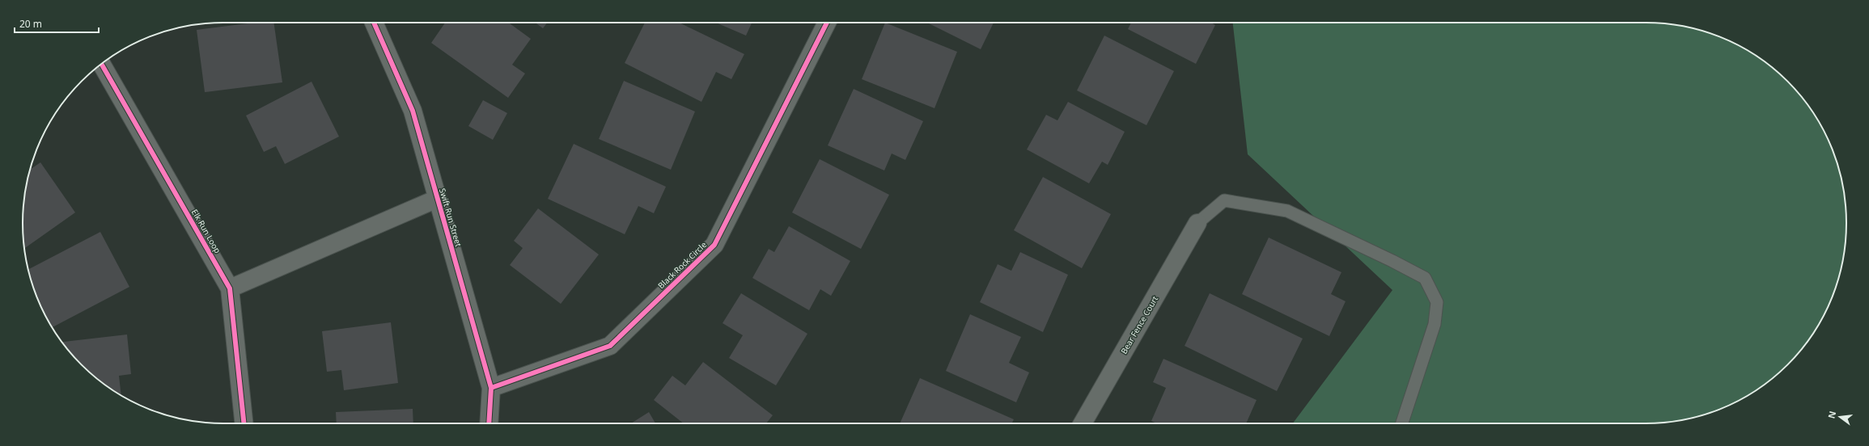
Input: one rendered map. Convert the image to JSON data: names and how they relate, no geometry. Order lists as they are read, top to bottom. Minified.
{"streets":{"street":["Swift Run Street","Elk Run Loop","Black Rock Circle","Bear Fence Court"]},"crossings":[["Swift Run Street","Black Rock Circle"]],"scale_bar":"20 m","north":"left"}
